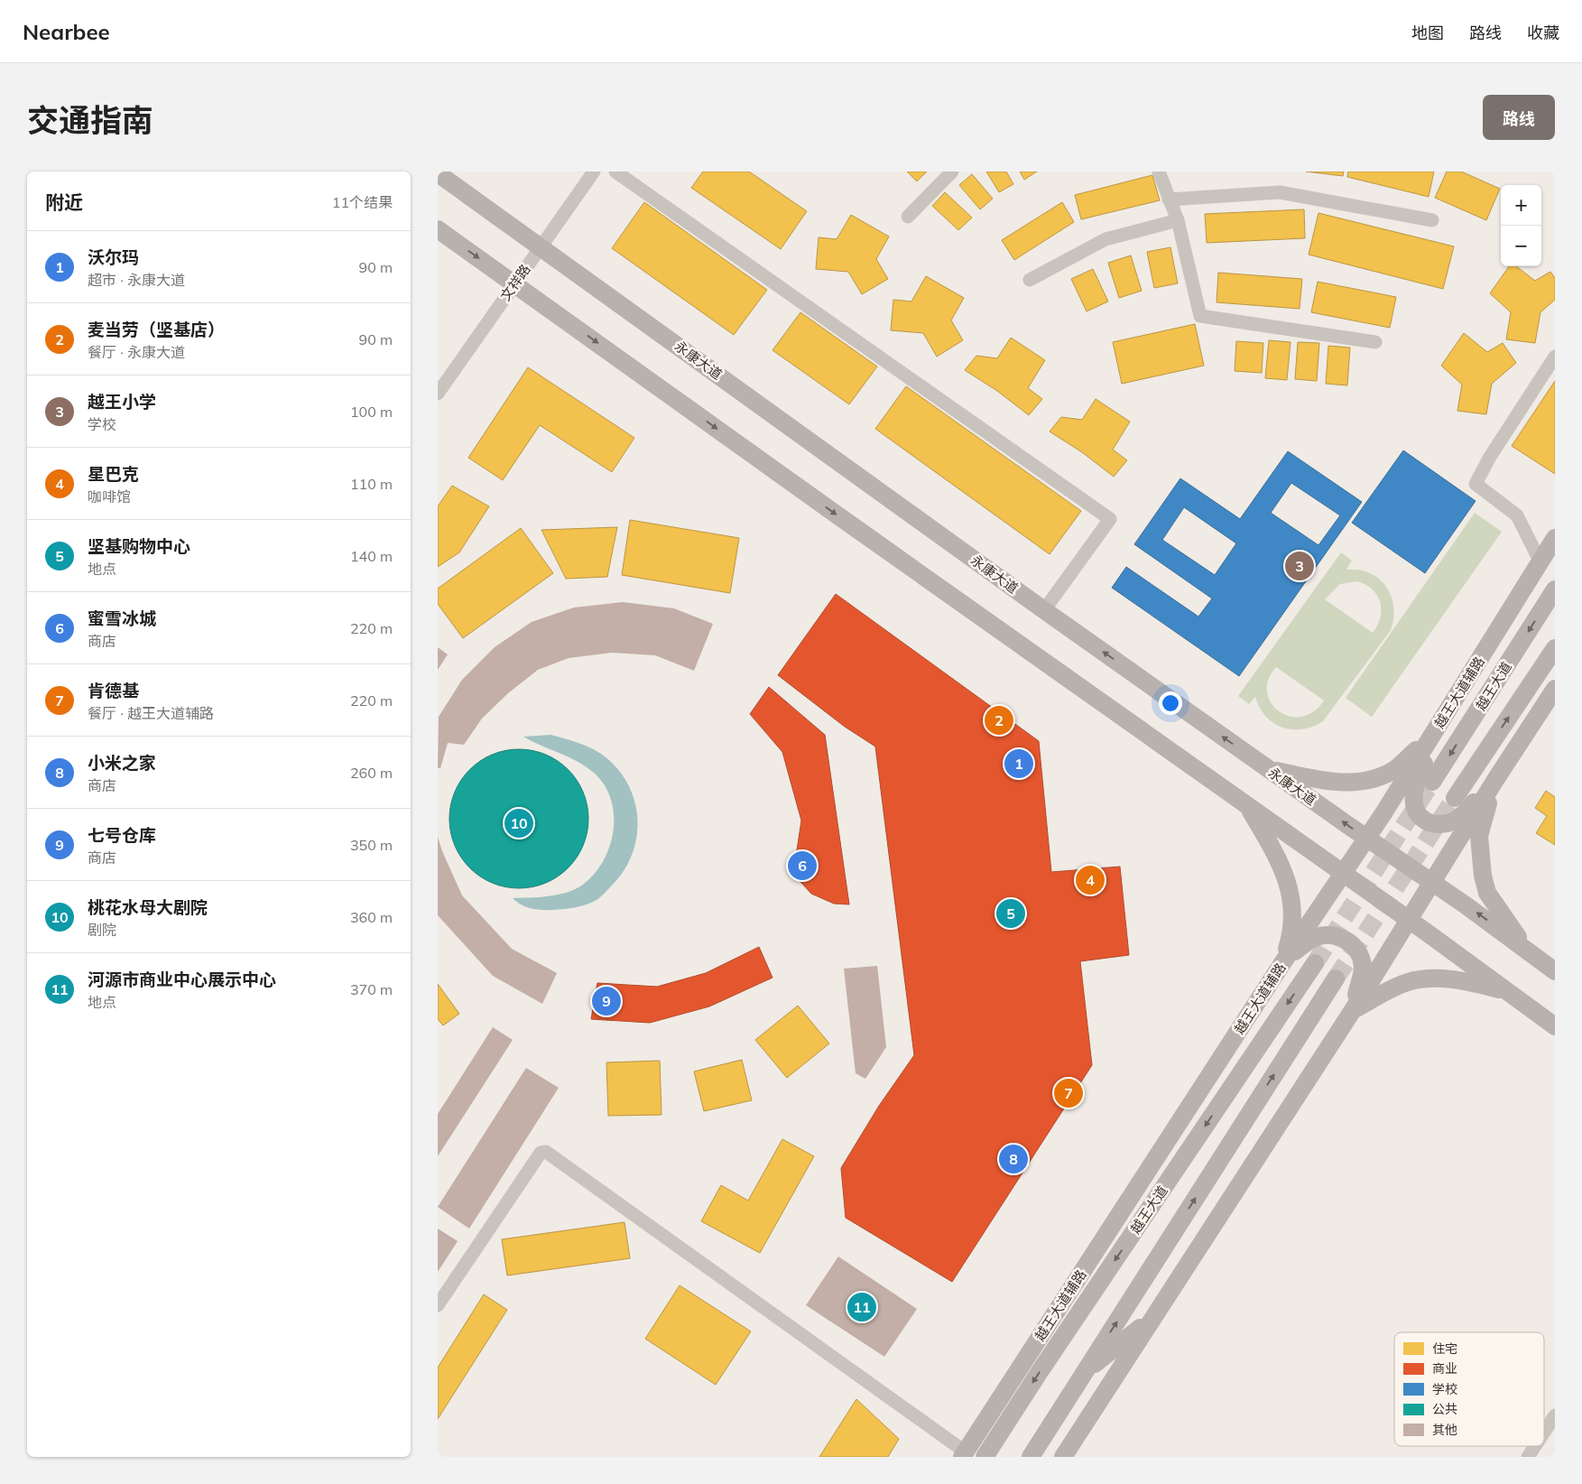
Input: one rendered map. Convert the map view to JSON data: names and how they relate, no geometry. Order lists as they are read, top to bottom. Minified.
{"streets":{"main road":["永康大道","越王大道","越王大道辅路"],"street":["文祥路"]},"crossings":[["文祥路","永康大道"],["永康大道","越王大道辅路"]],"legend":["住宅","商业","学校","公共","其他"],"page":{"header":"Nearbee","nav":["地图","路线","收藏"],"title":"交通指南","buttons":"路线","heading":["附近","11个结果"],"map_buttons":["+","−"],"list":[{"mark":"1","name":"沃尔玛","note":"超市 · 永康大道","value":"90 m"},{"mark":"2","name":"麦当劳（坚基店）","note":"餐厅 · 永康大道","value":"90 m"},{"mark":"3","name":"越王小学","note":"学校","value":"100 m"},{"mark":"4","name":"星巴克","note":"咖啡馆","value":"110 m"},{"mark":"5","name":"坚基购物中心","note":"地点","value":"140 m"},{"mark":"6","name":"蜜雪冰城","note":"商店","value":"220 m"},{"mark":"7","name":"肯德基","note":"餐厅 · 越王大道辅路","value":"220 m"},{"mark":"8","name":"小米之家","note":"商店","value":"260 m"},{"mark":"9","name":"七号仓库","note":"商店","value":"350 m"},{"mark":"10","name":"桃花水母大剧院","note":"剧院","value":"360 m"},{"mark":"11","name":"河源市商业中心展示中心","note":"地点","value":"370 m"}],"pins":["3","2","1","10","6","4","5","9","7","8","11"]}}
